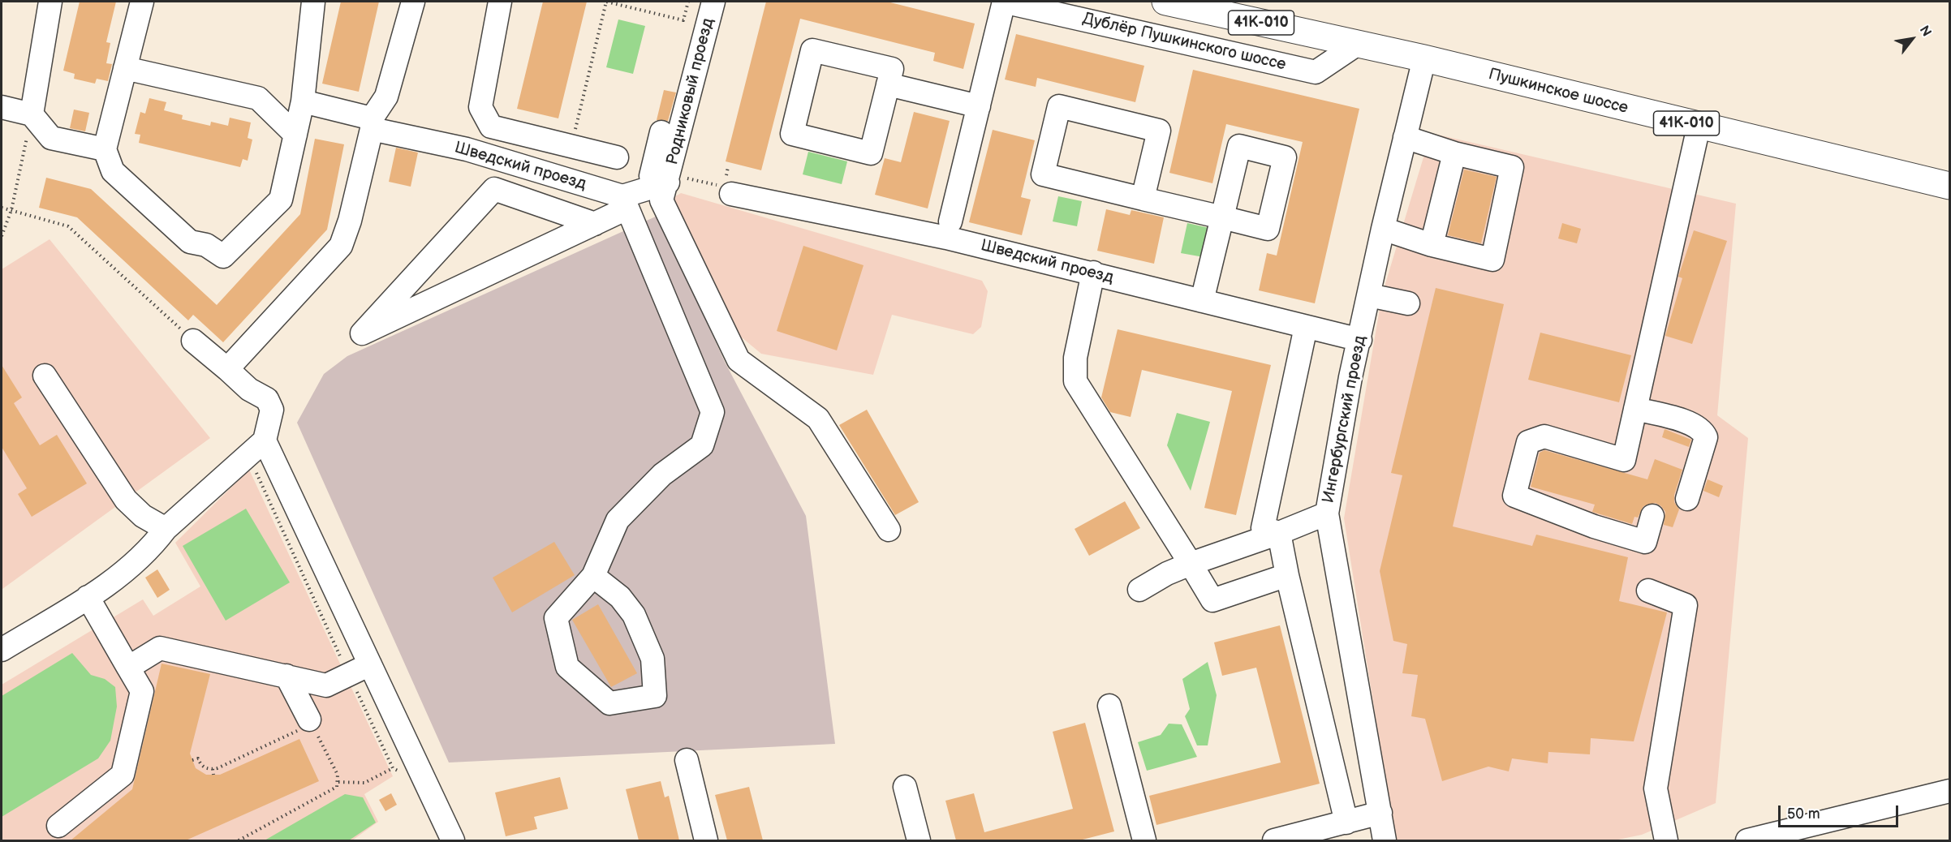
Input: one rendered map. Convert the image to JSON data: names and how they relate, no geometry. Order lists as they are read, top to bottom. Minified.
{"streets":{"main road":["41К-010","Пушкинское шоссе"],"street":["Дублёр Пушкинского шоссе","Родниковый проезд","Шведский проезд","Ингербургский проезд"]},"crossings":[["Дублёр Пушкинского шоссе","Пушкинское шоссе"],["Пушкинское шоссе","Ингербургский проезд"],["Шведский проезд","Ингербургский проезд"]],"scale_bar":"50 m","north":"top right"}
